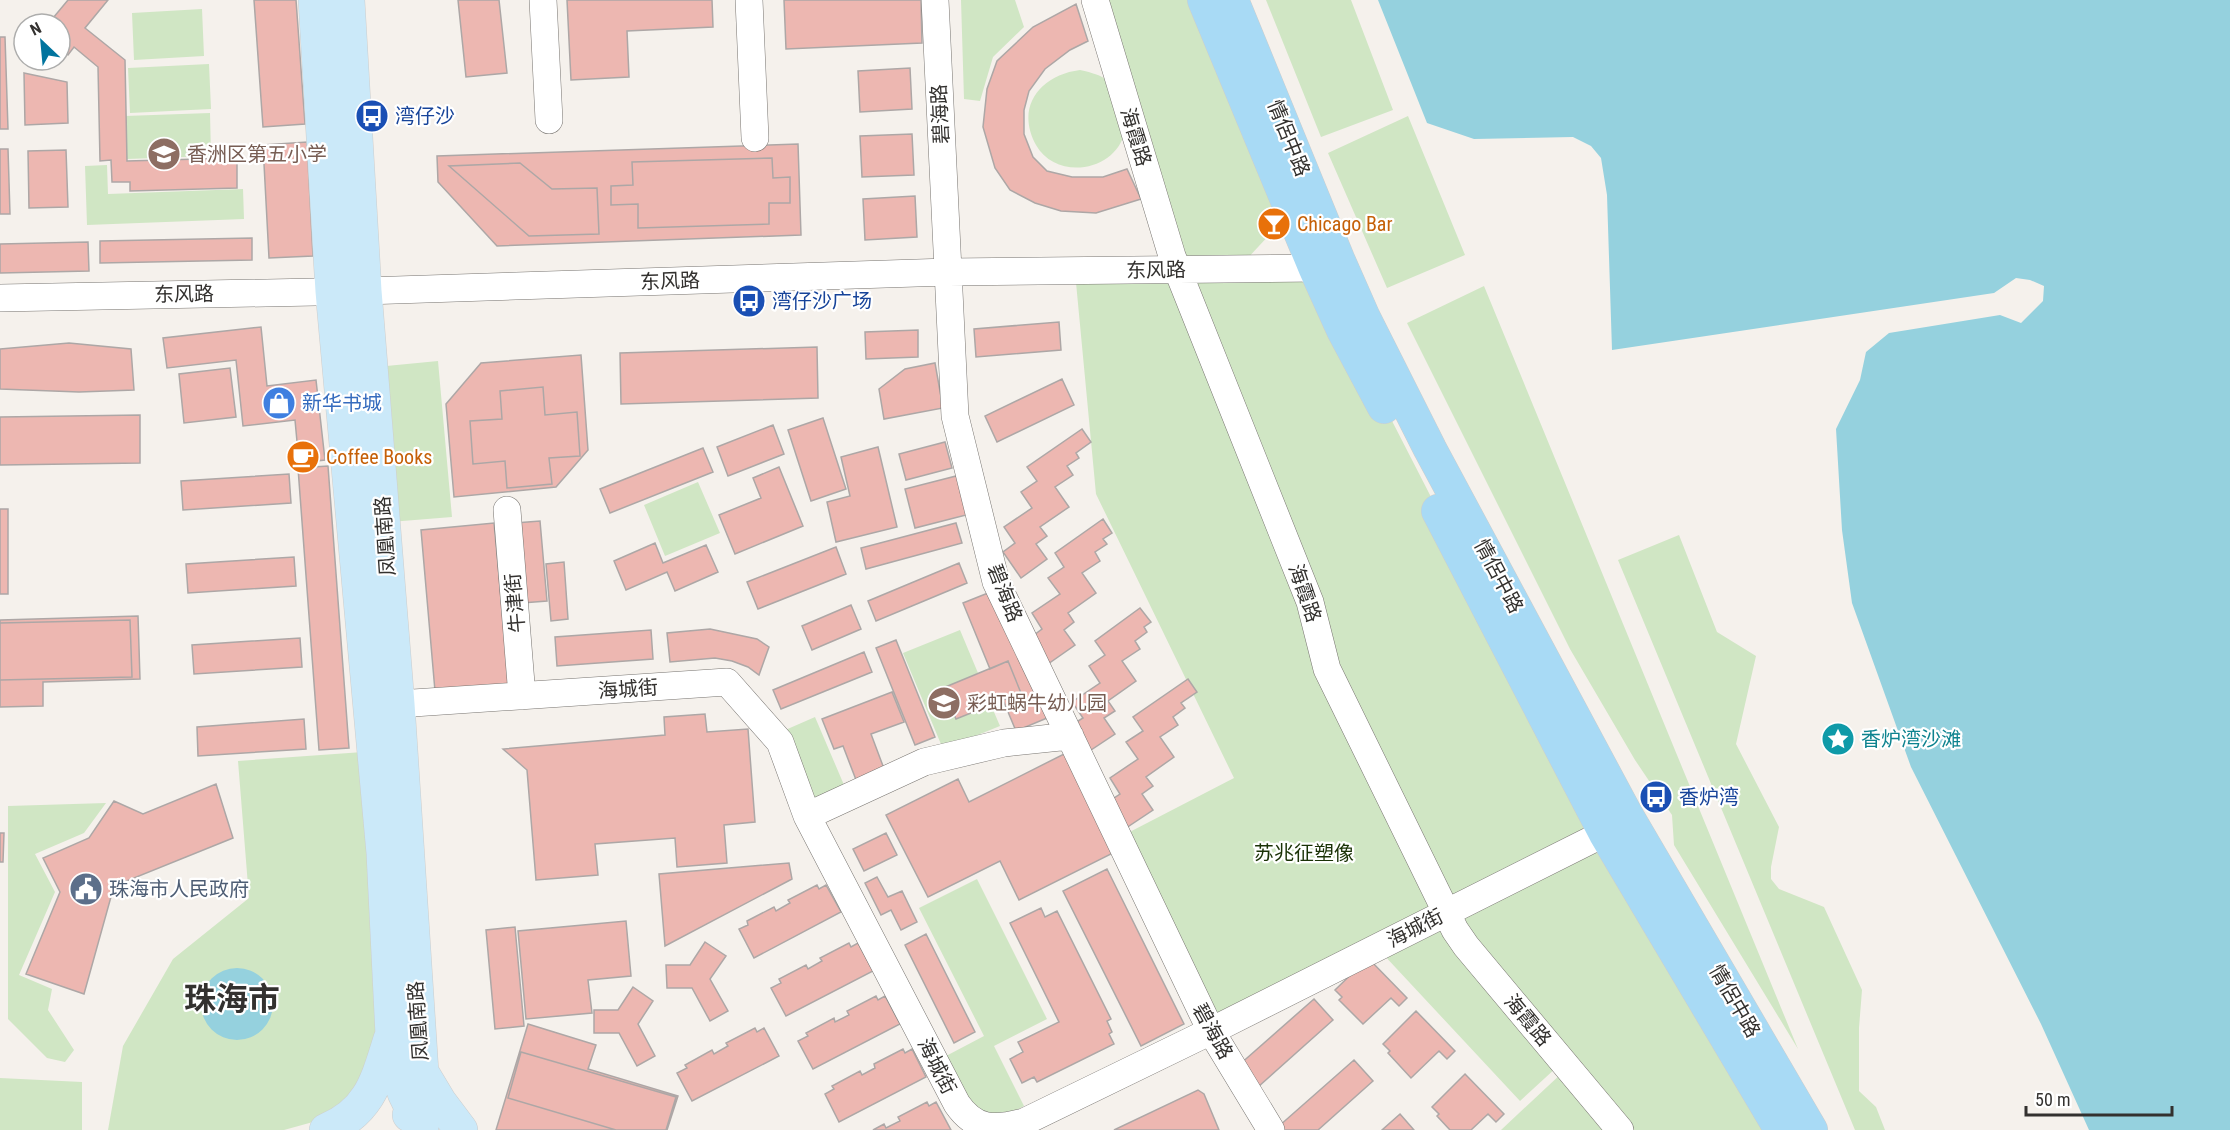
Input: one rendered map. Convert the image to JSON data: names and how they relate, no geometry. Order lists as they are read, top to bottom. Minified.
{"streets":{"highway":["情侶中路"],"main road":["凤凰南路"],"street":["碧海路","海霞路","东风路","牛津街","海城街"]},"crossings":[["碧海路","东风路"],["碧海路","海城街"],["海霞路","东风路"],["海霞路","海城街"],["情侶中路","东风路"],["情侶中路","海城街"],["东风路","凤凰南路"],["凤凰南路","海城街"],["牛津街","海城街"]],"districts":["珠海市"],"parks":["苏兆征塑像"],"places":{"bus stop":["湾仔沙","湾仔沙广场","香炉湾"],"school or university":["香洲区第五小学","彩虹蜗牛幼儿园"],"bar":["Chicago Bar"],"shop":["新华书城"],"cafe":["Coffee Books"],"place":["香炉湾沙滩"],"public building":["珠海市人民政府"]},"scale_bar":"50 m","north":"top left"}
